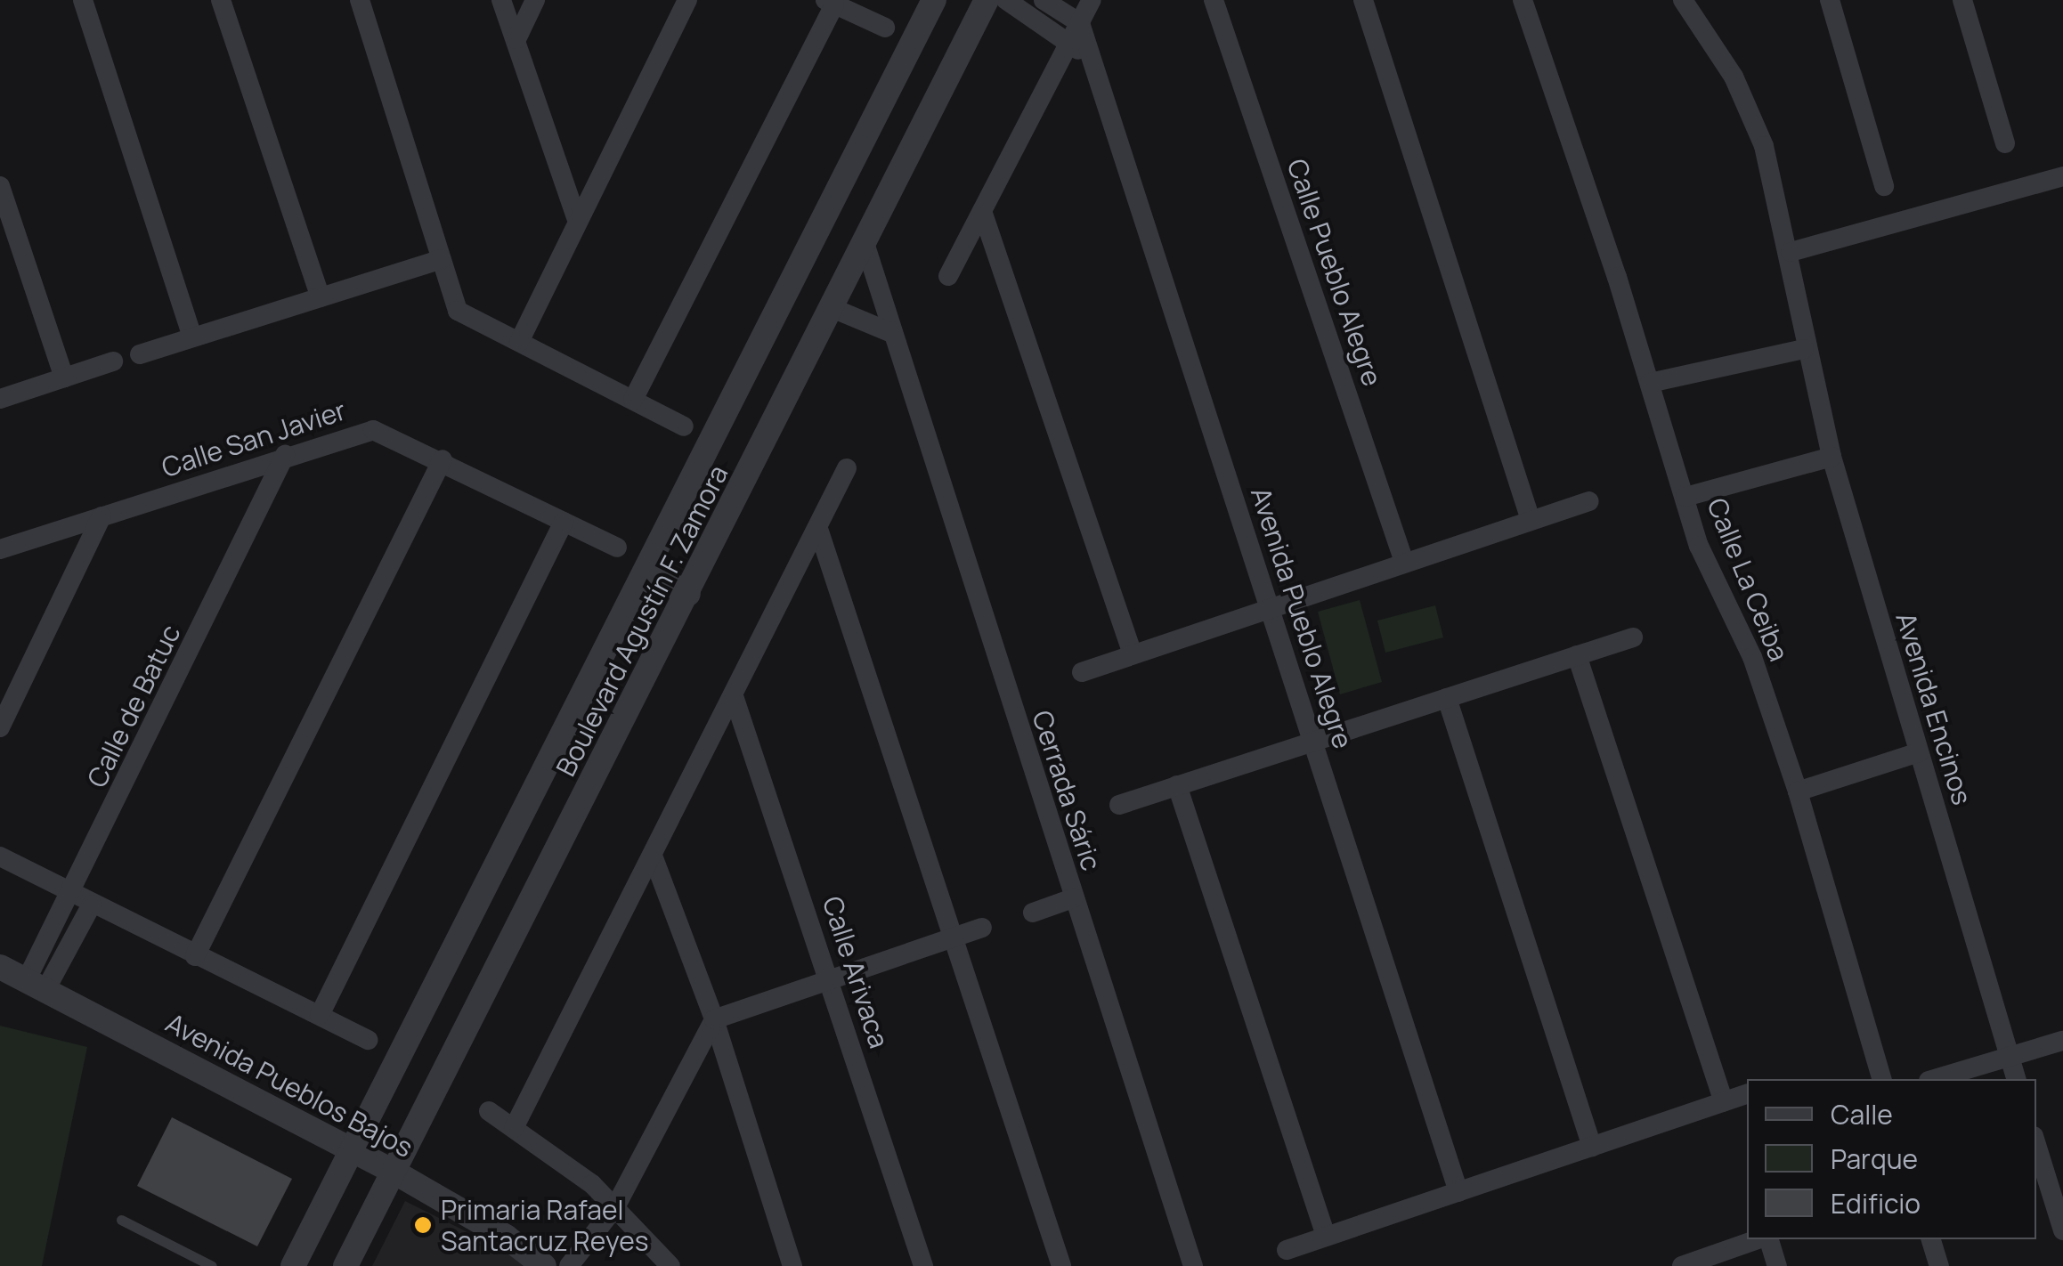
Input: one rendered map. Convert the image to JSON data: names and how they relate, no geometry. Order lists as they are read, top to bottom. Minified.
{"streets":{"street":["Calle Pueblo Alegre","Calle San Javier","Calle La Ceiba","Avenida Pueblo Alegre","Boulevard Agustín F. Zamora","Calle de Batuc","Avenida Encinos","Cerrada Sáric","Calle Arivaca","Avenida Pueblos Bajos"]},"crossings":[["Calle San Javier","Calle de Batuc"],["Boulevard Agustín F. Zamora","Cerrada Sáric"],["Boulevard Agustín F. Zamora","Avenida Pueblos Bajos"],["Calle de Batuc","Avenida Pueblos Bajos"]],"places":["Primaria Rafael Santacruz Reyes"],"legend":["Calle","Parque","Edificio"]}
